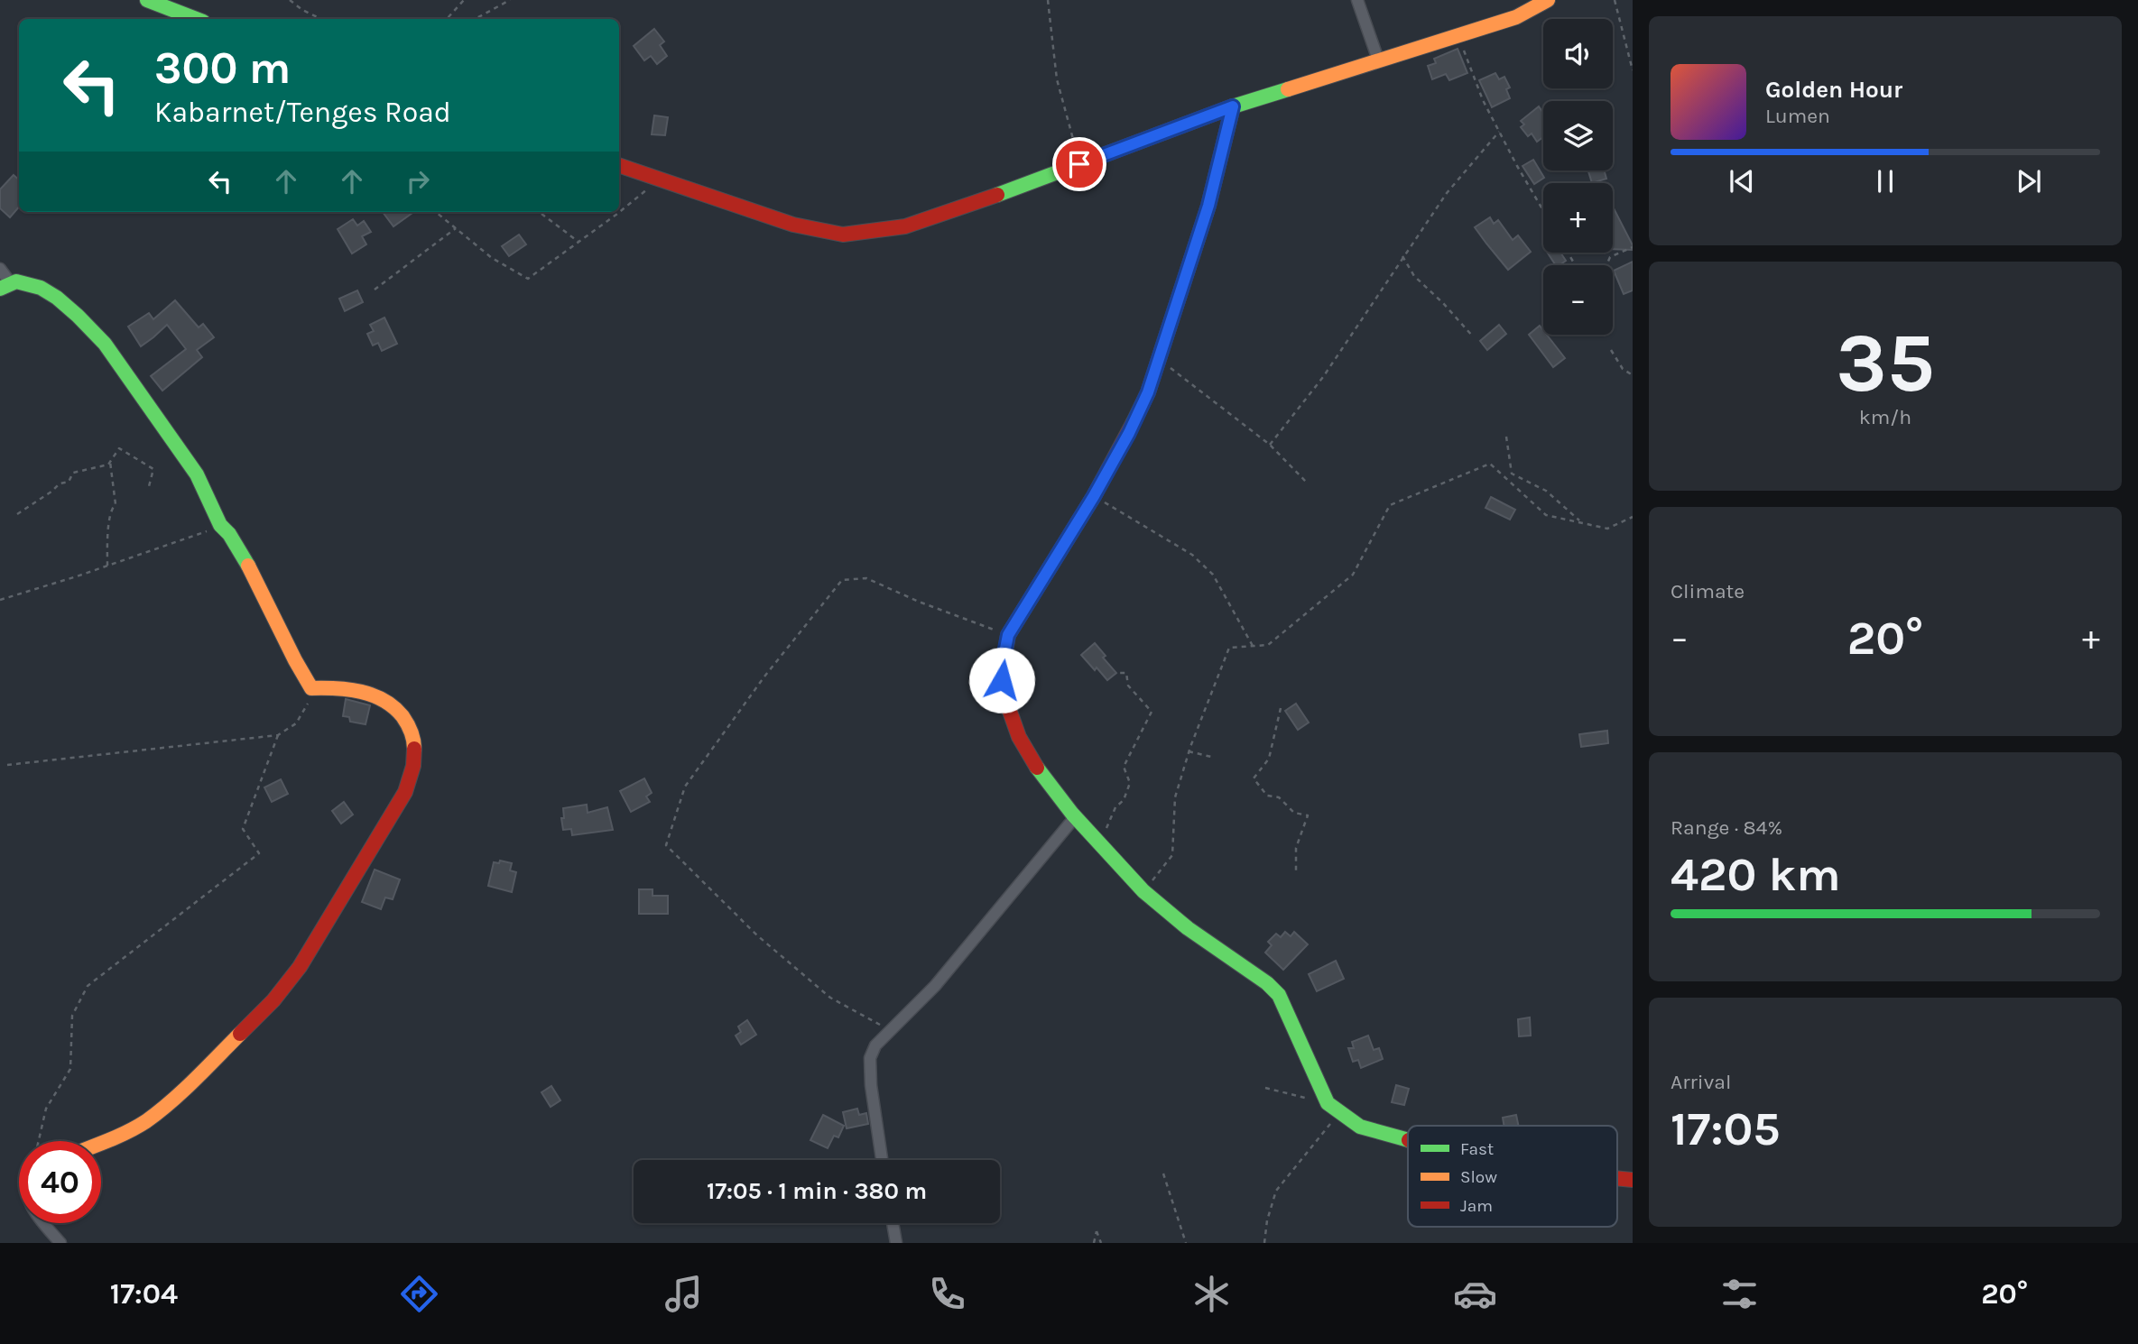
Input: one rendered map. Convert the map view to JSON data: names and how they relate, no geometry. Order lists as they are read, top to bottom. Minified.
{"legend":["Fast","Slow","Jam"],"page":{"map_buttons":["+","−"],"turn":["300 m","Kabarnet/Tenges Road"],"song":["Golden Hour","Lumen"],"tile":[["35","km/h"],"Climate",["Range · 84%","420 km"],["Arrival","17:05"]],"heat":["−","20°","+"],"limit":"40","trip":"17:05 · 1 min · 380 m","tabs":["17:04","20°"]}}
